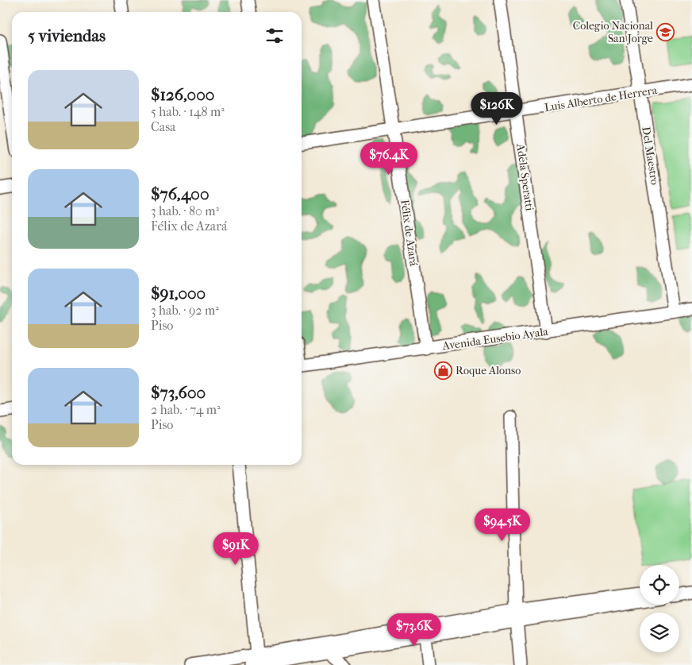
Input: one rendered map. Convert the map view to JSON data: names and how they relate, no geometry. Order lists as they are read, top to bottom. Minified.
{"streets":{"street":["Luis Alberto de Herrera","Del Maestro","Adela Speratti","Félix de Azará","Avenida Eusebio Ayala"]},"crossings":[["Luis Alberto de Herrera","Del Maestro"],["Luis Alberto de Herrera","Adela Speratti"],["Luis Alberto de Herrera","Félix de Azará"],["Del Maestro","Avenida Eusebio Ayala"],["Adela Speratti","Avenida Eusebio Ayala"],["Félix de Azará","Avenida Eusebio Ayala"]],"places":{"school or university":["Colegio Nacional San Jorge"],"shop":["Roque Alonso"]},"page":{"heading":"5 viviendas","list":[{"name":"$126,000","note":"5 hab. · 148 m² · Casa"},{"name":"$76,400","note":"3 hab. · 80 m² · Félix de Azará"},{"name":"$91,000","note":"3 hab. · 92 m² · Piso"},{"name":"$73,600","note":"2 hab. · 74 m² · Piso"}],"price":["$126K","$76.4K","$94.5K","$91K","$73.6K"]}}
